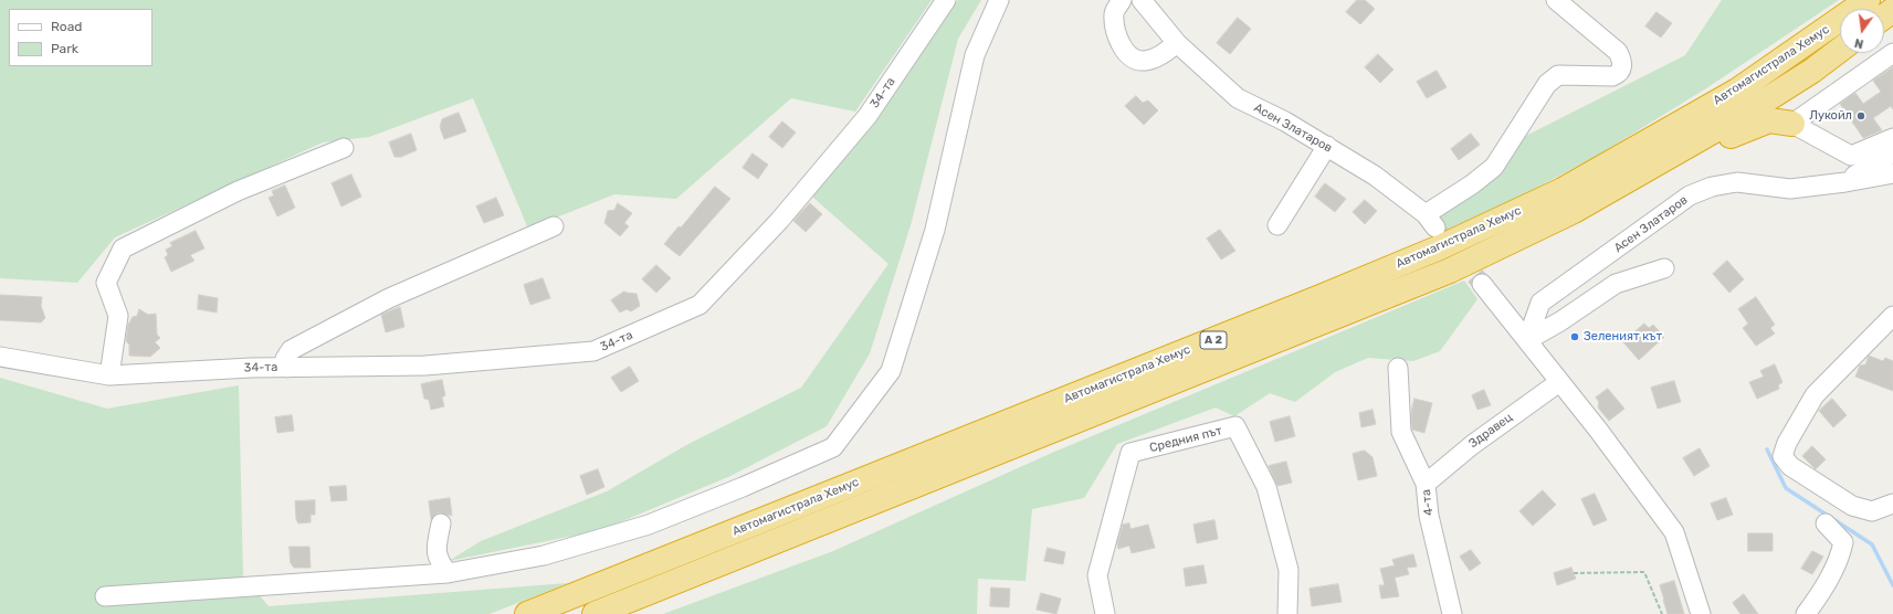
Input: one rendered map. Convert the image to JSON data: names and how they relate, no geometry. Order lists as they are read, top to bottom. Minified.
{"streets":{"highway":["Автомагистрала Хемус","A 2"],"street":["34-та","Асен Златаров","Здравец","Средния път","4-та"]},"crossings":[["Здравец","4-та"]],"places":["Лукойл","Зеленият кът"],"legend":["Road","Park"],"north":"bottom"}
